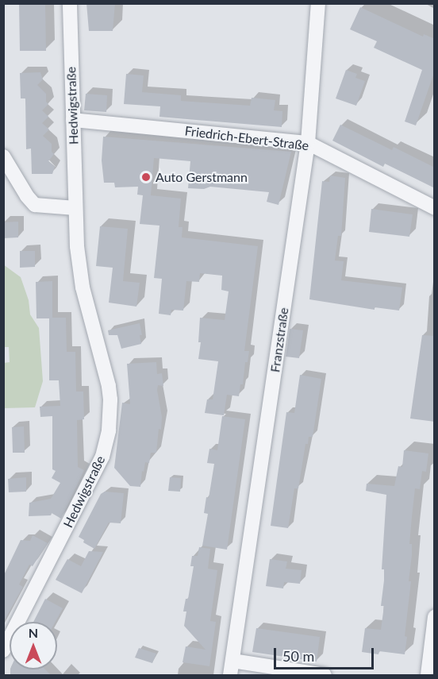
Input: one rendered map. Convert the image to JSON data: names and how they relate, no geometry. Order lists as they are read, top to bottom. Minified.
{"streets":{"street":["Hedwigstraße","Friedrich-Ebert-Straße","Franzstraße"]},"crossings":[["Hedwigstraße","Friedrich-Ebert-Straße"],["Friedrich-Ebert-Straße","Franzstraße"]],"places":["Auto Gerstmann"],"scale_bar":"50 m","north":"top"}
